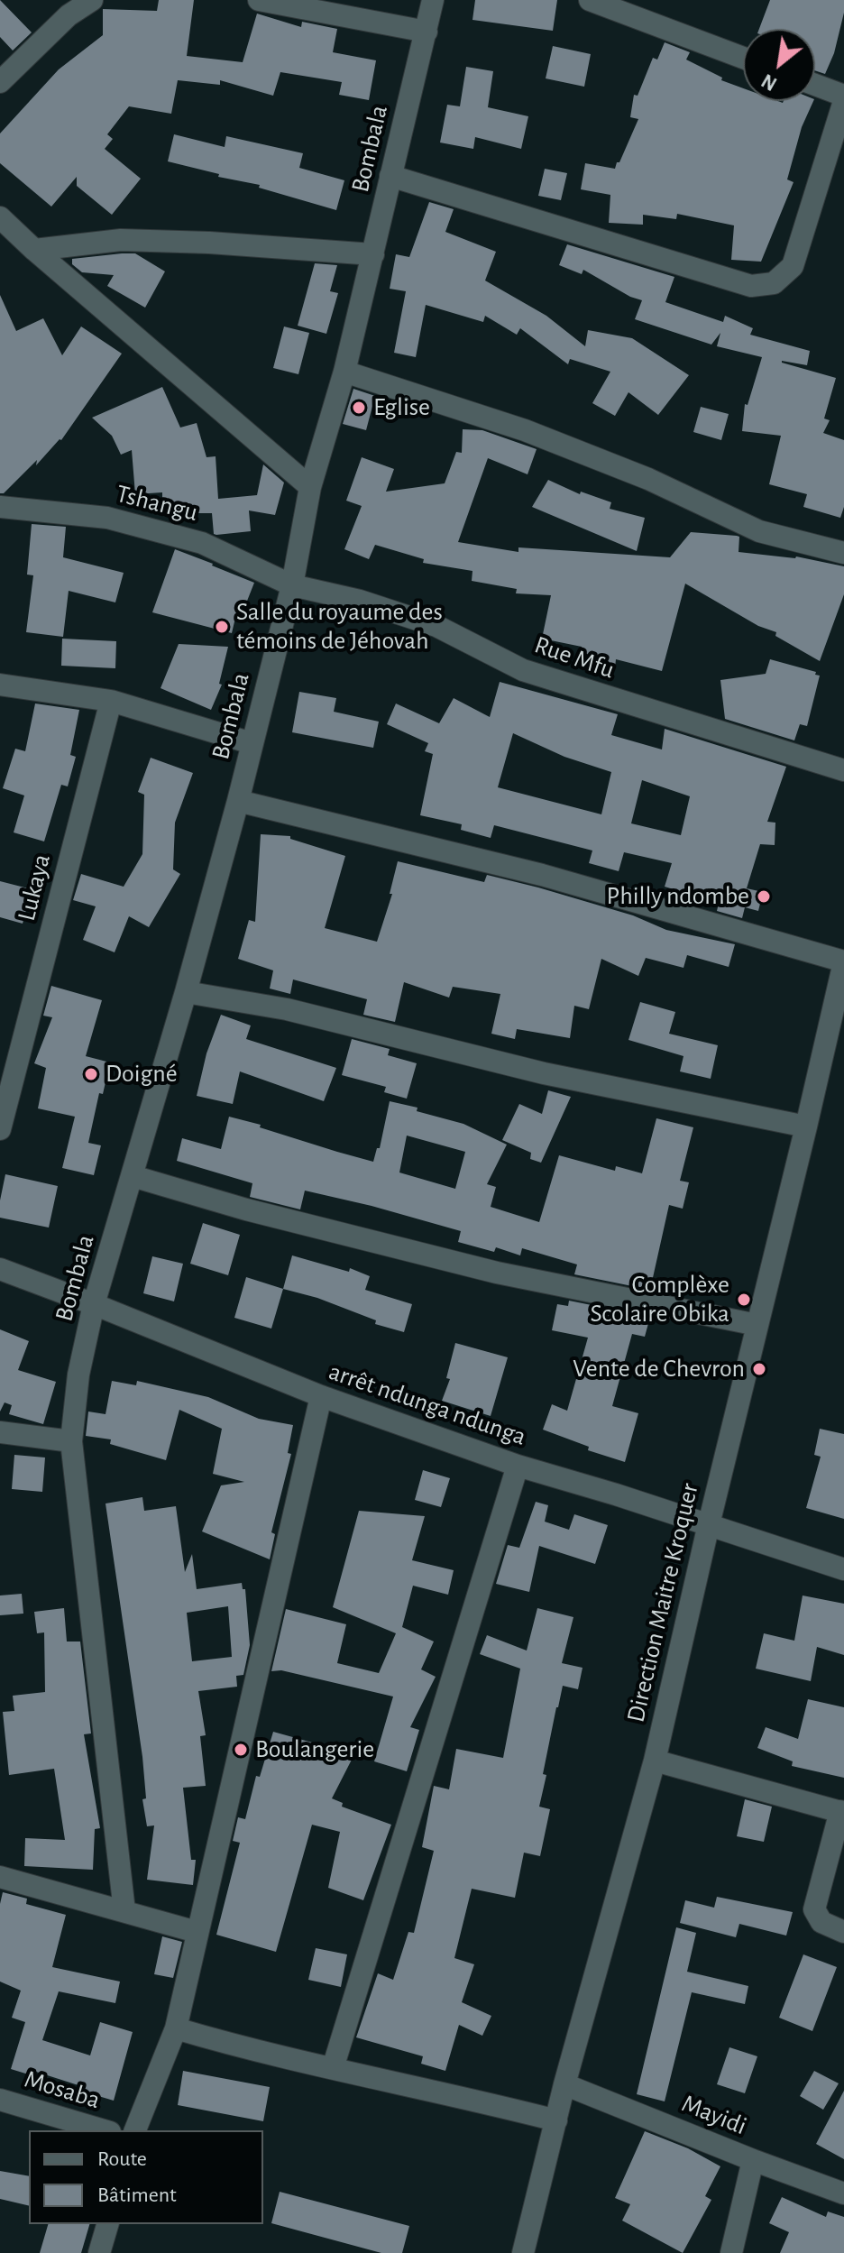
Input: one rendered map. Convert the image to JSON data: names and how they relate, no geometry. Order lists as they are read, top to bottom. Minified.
{"streets":{"street":["Bombala","Tshangu","Rue Mfu","Lukaya","arrêt ndunga ndunga","Direction Maitre Kroquer","Mosaba","Mayidi"]},"crossings":[["Bombala","Tshangu"],["Bombala","Rue Mfu"],["Bombala","arrêt ndunga ndunga"],["Tshangu","Rue Mfu"],["arrêt ndunga ndunga","Direction Maitre Kroquer"],["Direction Maitre Kroquer","Mayidi"]],"places":["Eglise","Salle du royaume des témoins de Jéhovah","Philly ndombe","Doigné","Complèxe Scolaire Obika","Vente de Chevron","Boulangerie"],"legend":["Route","Bâtiment"],"north":"bottom left"}
